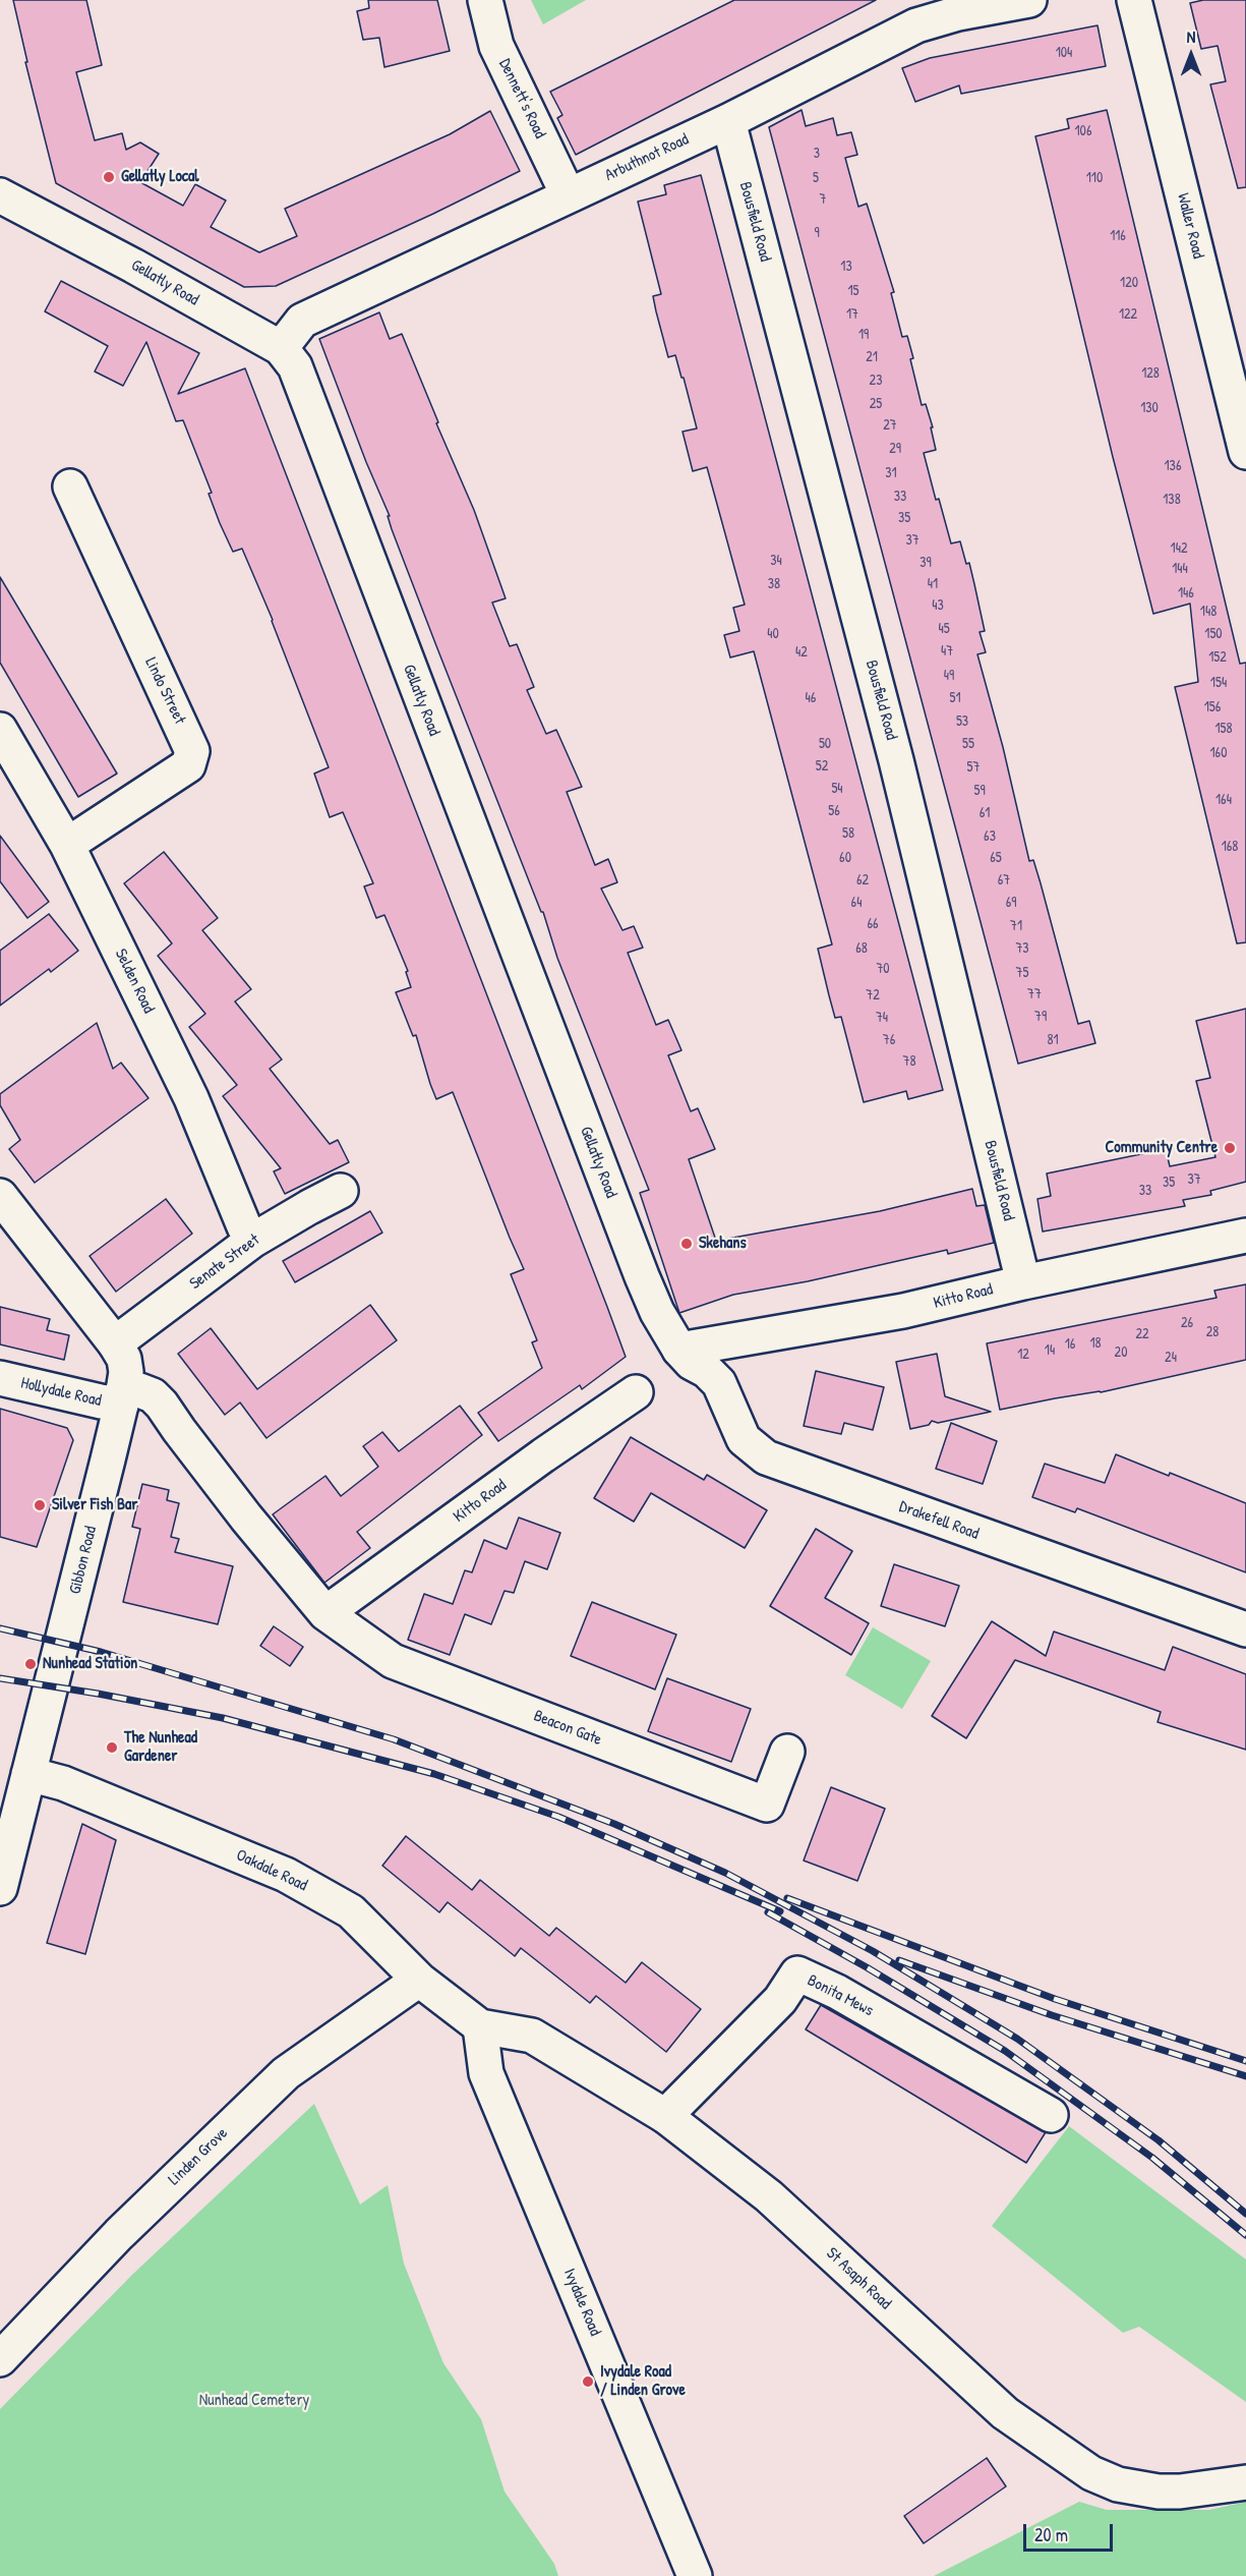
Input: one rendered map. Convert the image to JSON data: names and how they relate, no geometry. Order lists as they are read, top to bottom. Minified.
{"streets":{"street":["Dennett's Road","Arbuthnot Road","Bousfield Road","Waller Road","Gellatly Road","Lindo Street","Selden Road","Senate Street","Kitto Road","Hollydale Road","Drakefell Road","Gibbon Road","Beacon Gate","Oakdale Road","Bonita Mews","Linden Grove","St Asaph Road","Ivydale Road"]},"crossings":[["Dennett's Road","Arbuthnot Road"],["Arbuthnot Road","Bousfield Road"],["Arbuthnot Road","Gellatly Road"],["Bousfield Road","Kitto Road"],["Gellatly Road","Kitto Road"],["Gellatly Road","Drakefell Road"],["Lindo Street","Selden Road"],["Selden Road","Senate Street"],["Senate Street","Gibbon Road"],["Kitto Road","Hollydale Road"],["Kitto Road","Drakefell Road"],["Kitto Road","Beacon Gate"],["Hollydale Road","Gibbon Road"],["Hollydale Road","Beacon Gate"],["Gibbon Road","Oakdale Road"],["Oakdale Road","Linden Grove"],["Oakdale Road","St Asaph Road"],["Oakdale Road","Ivydale Road"],["Bonita Mews","St Asaph Road"],["St Asaph Road","Ivydale Road"]],"parks":["Nunhead Cemetery"],"places":["Gellatly Local","Community Centre","Skehans","Silver Fish Bar","Nunhead Station","The Nunhead Gardener","Ivydale Road / Linden Grove"],"house_numbers":["104","106","3","5","110","7","9","116","13","120","15","17","122","19","21","128","23","25","130","27","29","136","31","33","138","35","37","142","34","39","144","38","41","146","43","148","45","40","150","47","42","152","49","154","46","51","156","53","158","50","55","160","52","57","54","59","164","56","61","58","63","168","60","65","62","67","64","69","66","71","68","73","70","75","77","72","79","74","76","81","78","37","35","33","26","28","22","18","16","14","20","12","24"],"scale_bar":"20 m","north":"top"}
